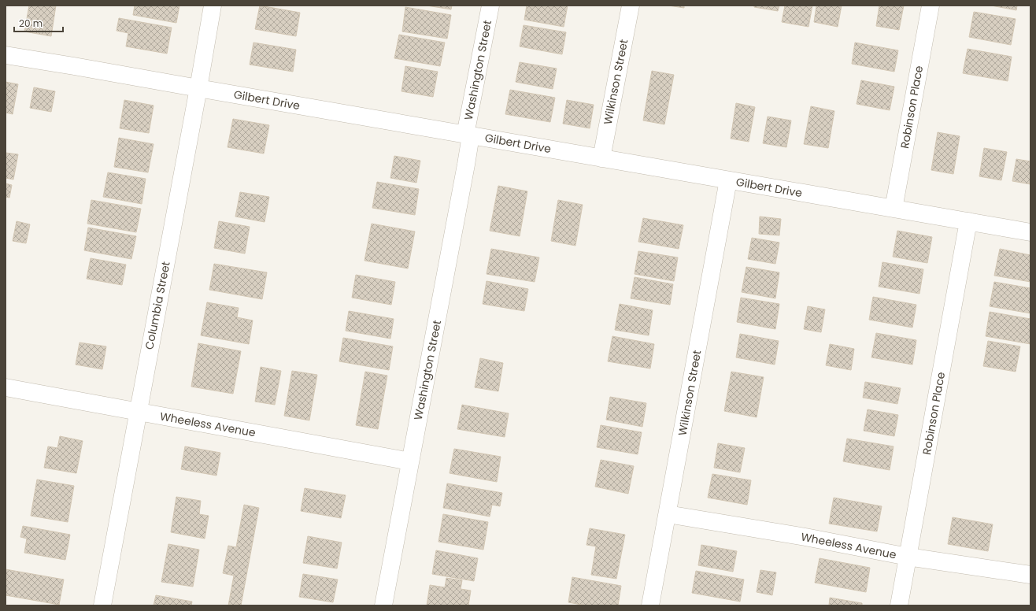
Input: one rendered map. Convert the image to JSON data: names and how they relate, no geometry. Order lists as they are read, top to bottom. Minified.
{"streets":{"street":["Washington Street","Wilkinson Street","Gilbert Drive","Robinson Place","Columbia Street","Wheeless Avenue"]},"crossings":[["Washington Street","Gilbert Drive"],["Washington Street","Wheeless Avenue"],["Wilkinson Street","Gilbert Drive"],["Wilkinson Street","Wheeless Avenue"],["Gilbert Drive","Robinson Place"],["Gilbert Drive","Columbia Street"],["Robinson Place","Wheeless Avenue"],["Columbia Street","Wheeless Avenue"]],"scale_bar":"20 m"}
